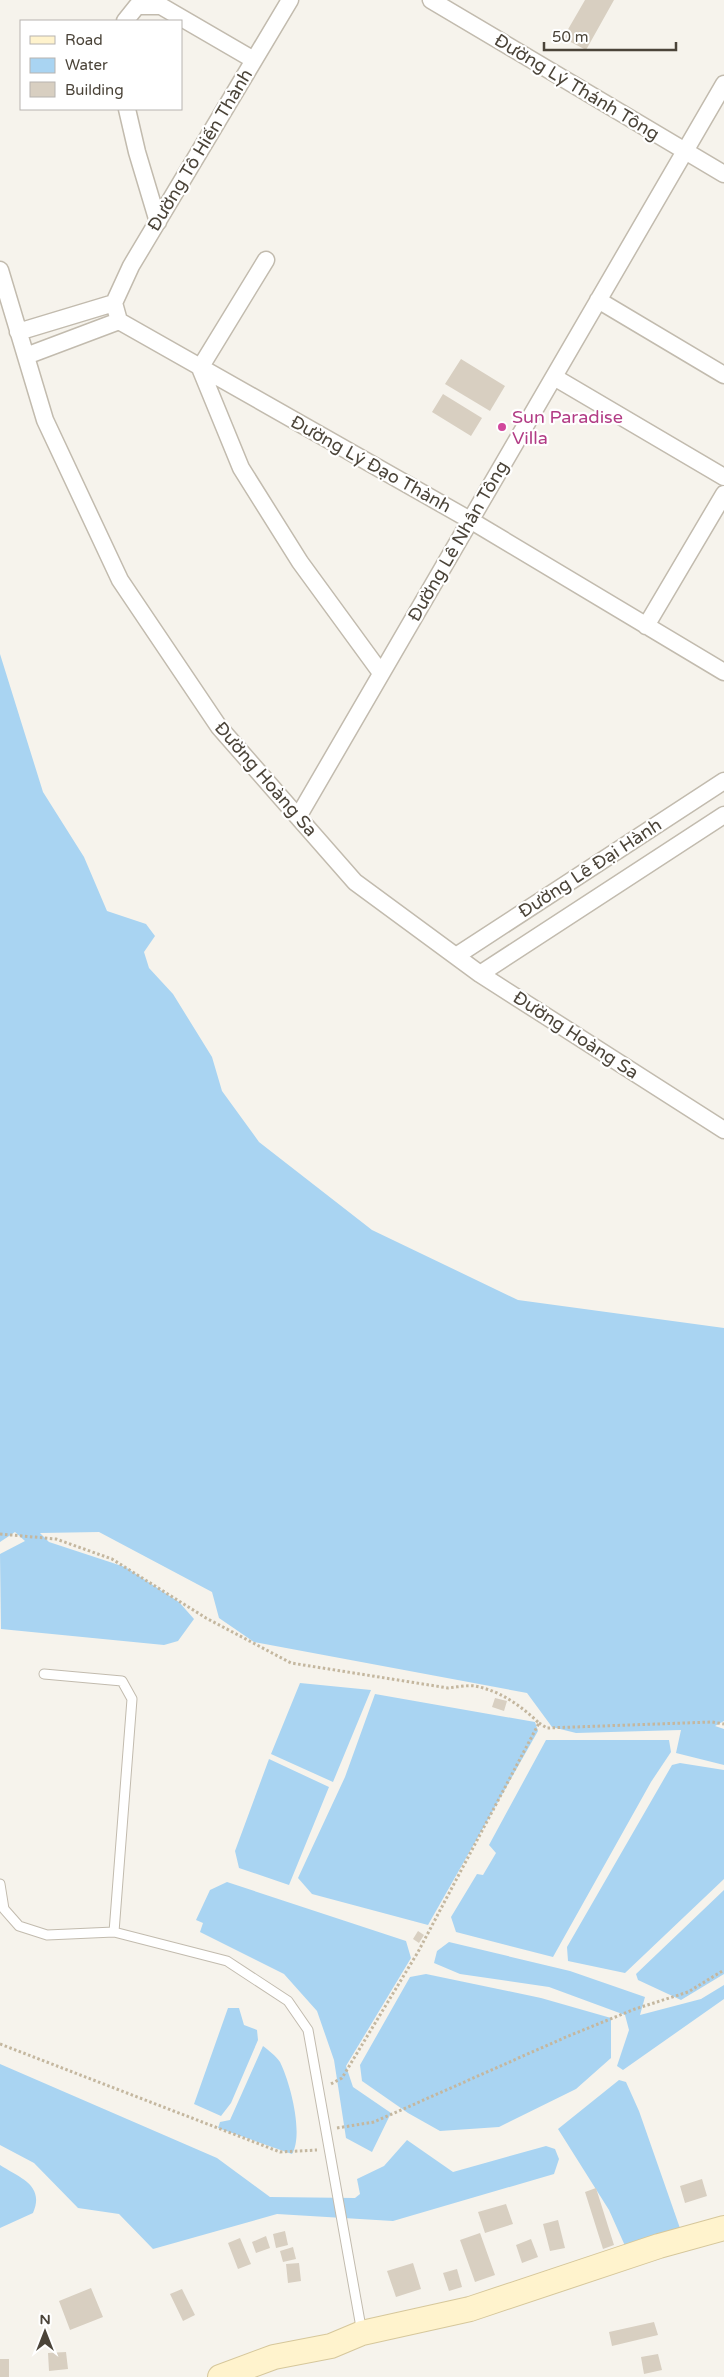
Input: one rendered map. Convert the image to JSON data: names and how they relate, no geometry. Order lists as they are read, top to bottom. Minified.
{"streets":{"street":["Đường Lý Thánh Tông","Đường Tô Hiến Thành","Đường Lý Đạo Thành","Đường Lê Nhân Tông","Đường Hoàng Sa","Đường Lê Đại Hành"]},"crossings":[["Đường Lý Thánh Tông","Đường Lê Nhân Tông"],["Đường Lý Đạo Thành","Đường Lê Nhân Tông"],["Đường Lê Nhân Tông","Đường Hoàng Sa"],["Đường Hoàng Sa","Đường Lê Đại Hành"]],"places":["Sun Paradise Villa"],"legend":["Road","Water","Building"],"scale_bar":"50 m","north":"top"}
